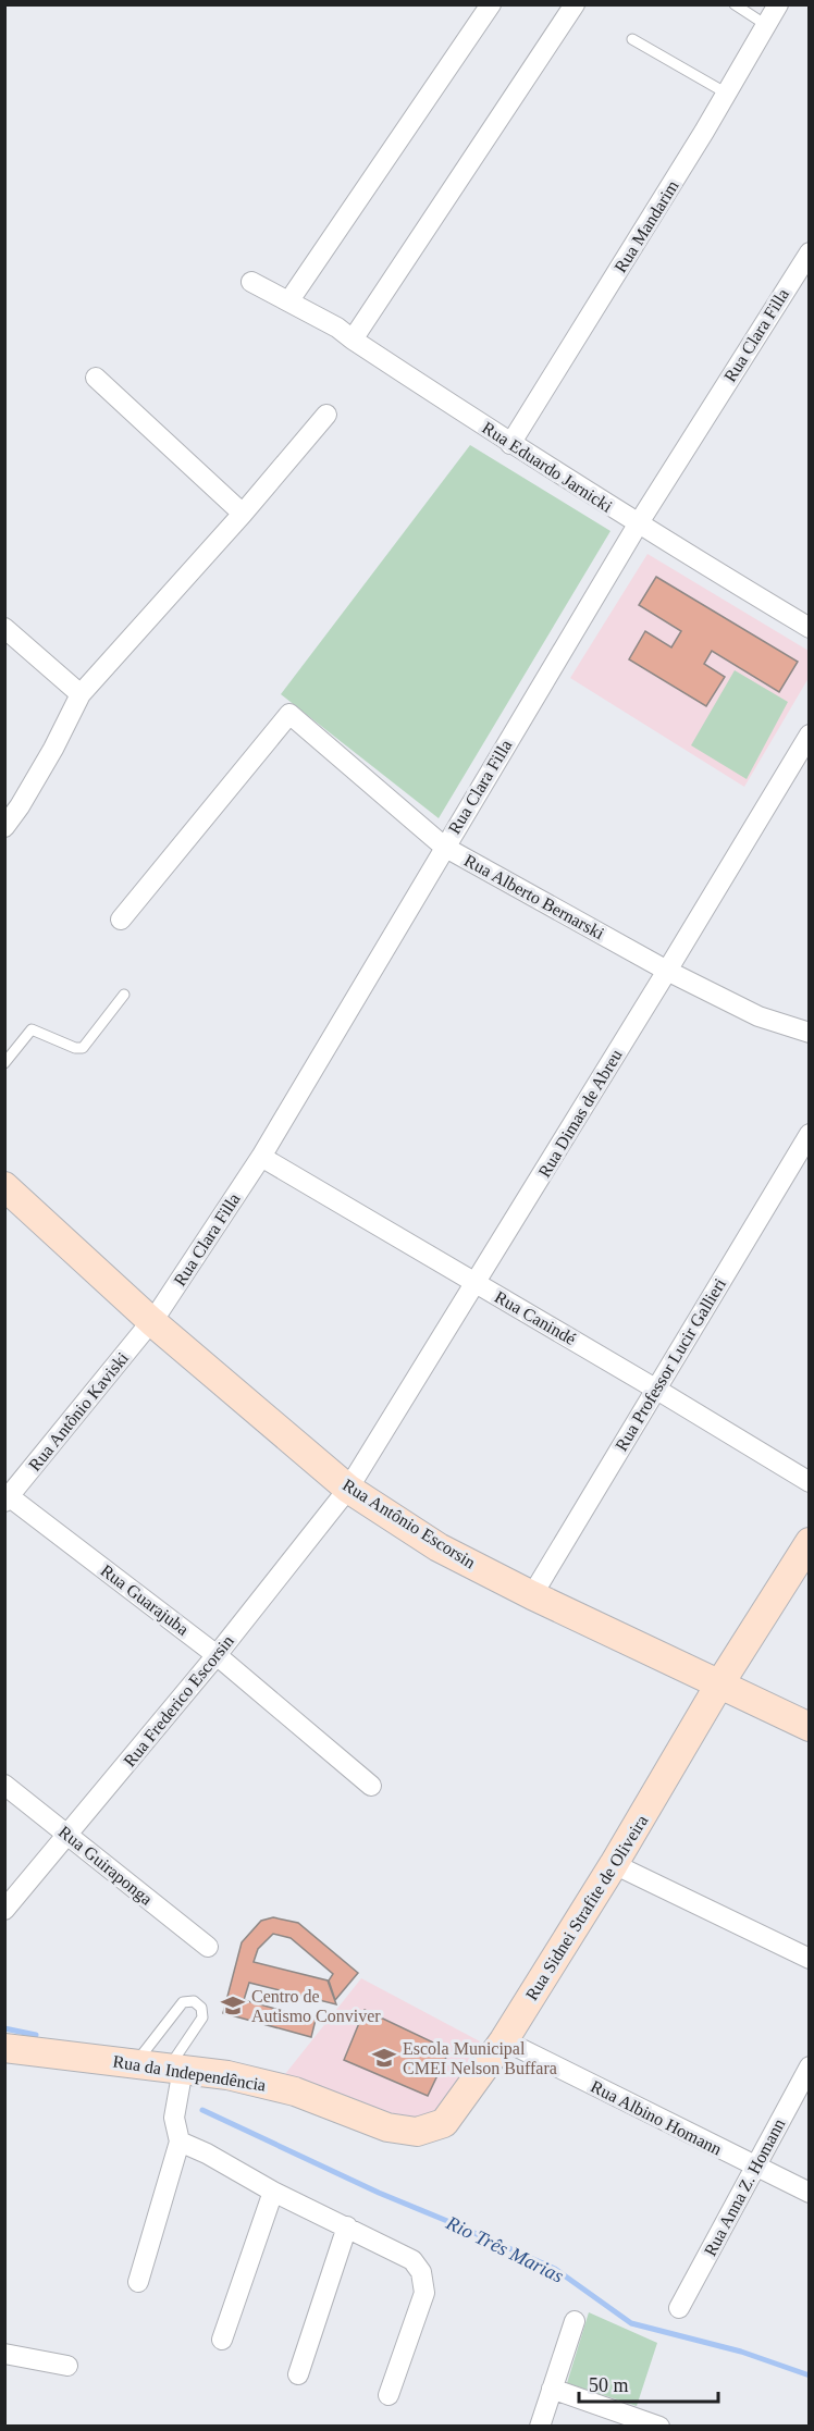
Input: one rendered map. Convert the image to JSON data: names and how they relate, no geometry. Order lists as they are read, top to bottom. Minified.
{"streets":{"street":["Rua Mandarim","Rua Clara Filla","Rua Eduardo Jarnicki","Rua Alberto Bernarski","Rua Dimas de Abreu","Rua Canindé","Rua Professor Lucir Gallieri","Rua Antônio Kaviski","Rua Antônio Escorsin","Rua Guarajuba","Rua Frederico Escorsin","Rua Guiraponga","Rua Sidnei Strafite de Oliveira","Rua da Independência","Rua Albino Homann","Rua Anna Z. Homann"]},"crossings":[["Rua Mandarim","Rua Eduardo Jarnicki"],["Rua Clara Filla","Rua Eduardo Jarnicki"],["Rua Clara Filla","Rua Alberto Bernarski"],["Rua Clara Filla","Rua Canindé"],["Rua Clara Filla","Rua Antônio Kaviski"],["Rua Clara Filla","Rua Antônio Escorsin"],["Rua Alberto Bernarski","Rua Dimas de Abreu"],["Rua Dimas de Abreu","Rua Canindé"],["Rua Dimas de Abreu","Rua Antônio Escorsin"],["Rua Dimas de Abreu","Rua Frederico Escorsin"],["Rua Canindé","Rua Professor Lucir Gallieri"],["Rua Professor Lucir Gallieri","Rua Antônio Escorsin"],["Rua Antônio Kaviski","Rua Antônio Escorsin"],["Rua Antônio Kaviski","Rua Guarajuba"],["Rua Antônio Escorsin","Rua Frederico Escorsin"],["Rua Antônio Escorsin","Rua Sidnei Strafite de Oliveira"],["Rua Guarajuba","Rua Frederico Escorsin"],["Rua Frederico Escorsin","Rua Guiraponga"],["Rua Sidnei Strafite de Oliveira","Rua da Independência"],["Rua Sidnei Strafite de Oliveira","Rua Albino Homann"],["Rua Albino Homann","Rua Anna Z. Homann"]],"water":["Rio Três Marias"],"places":{"school or university":["Centro de Autismo Conviver","Escola Municipal CMEI Nelson Buffara"]},"scale_bar":"50 m"}
